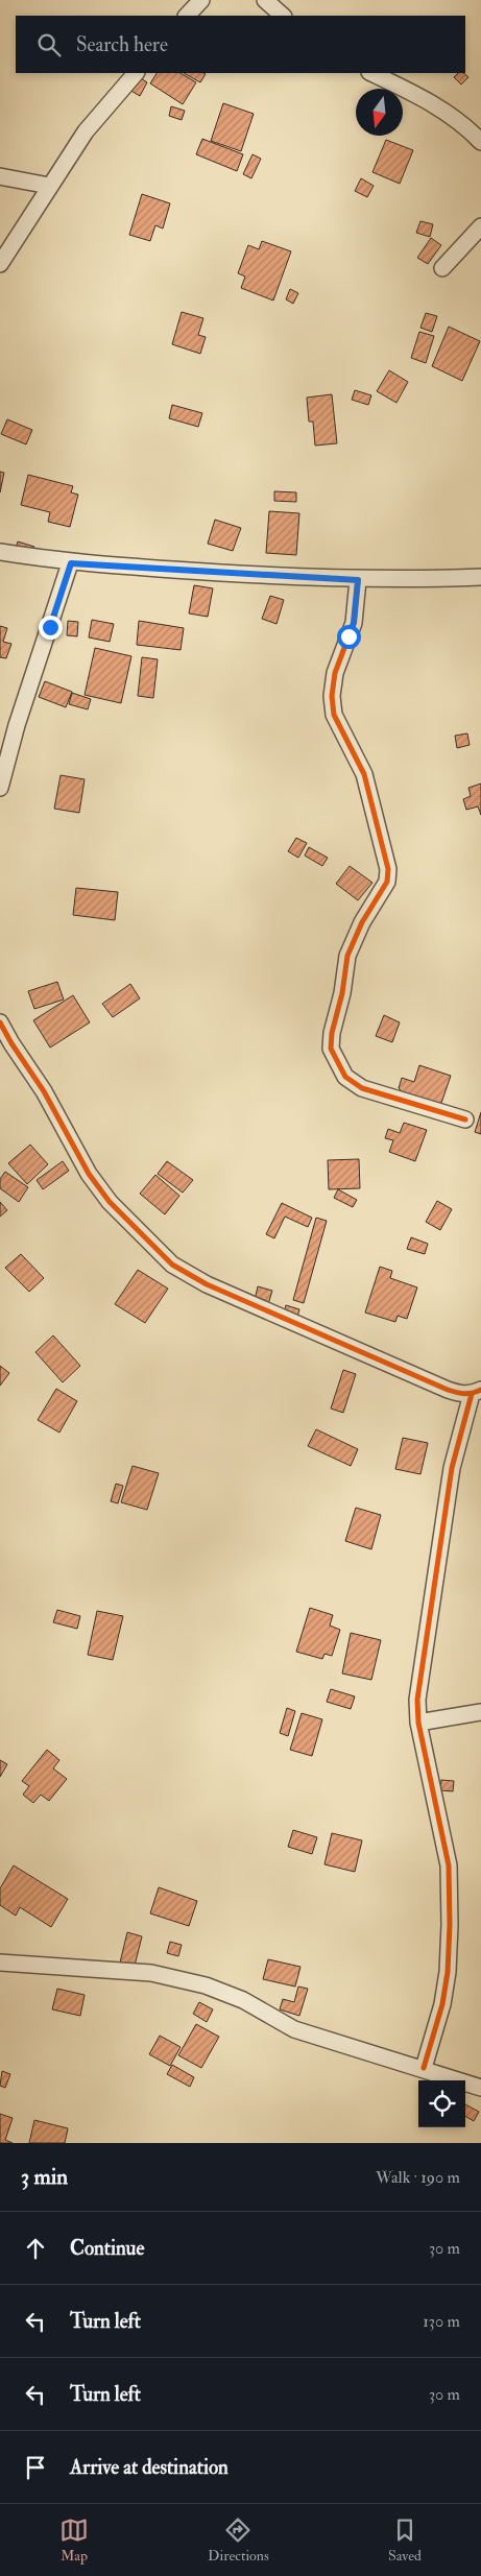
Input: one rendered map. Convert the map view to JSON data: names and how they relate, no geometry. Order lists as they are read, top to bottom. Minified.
{"north":"bottom","page":{"search":"Search here","heading":["3 min","Walk · 190 m"],"list":[["Continue","30 m"],["Turn left","130 m"],["Turn left","30 m"],"Arrive at destination"],"nav":["Map","Directions","Saved"]}}
